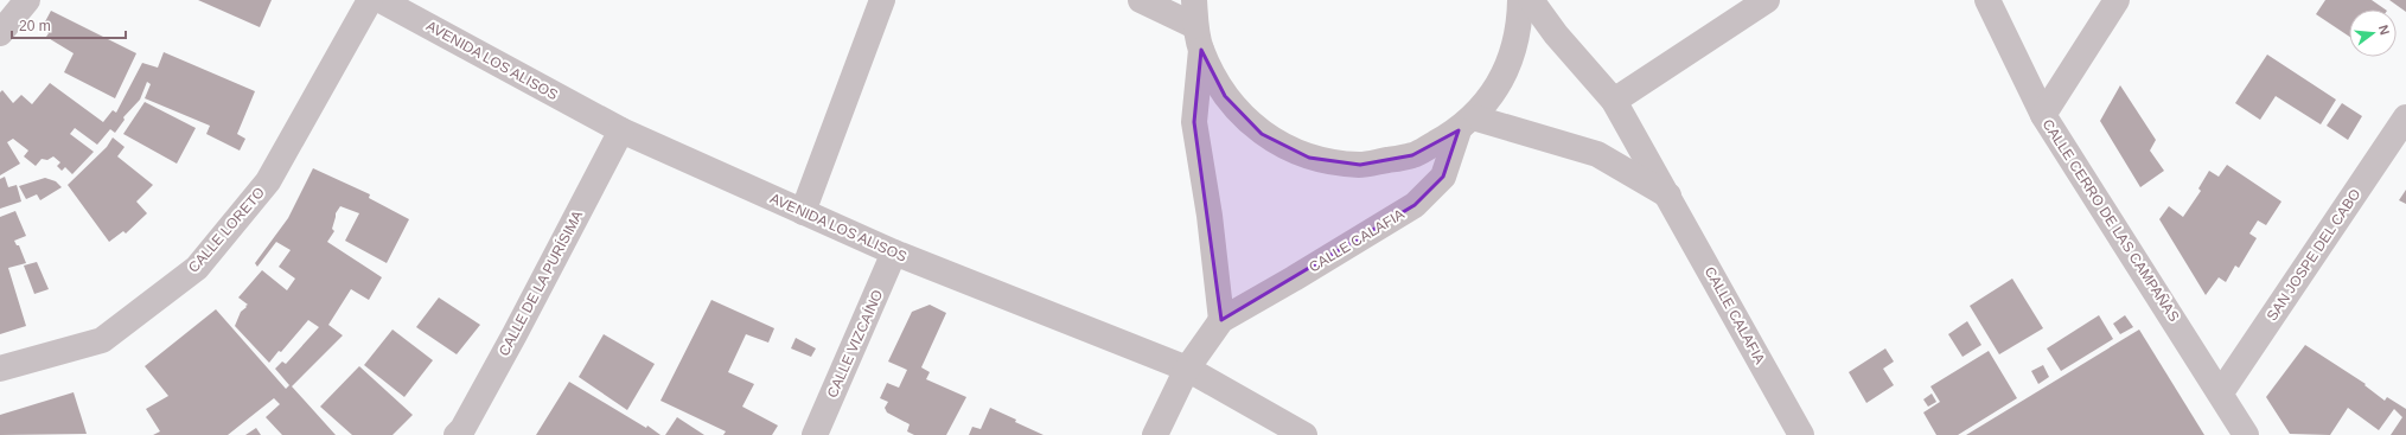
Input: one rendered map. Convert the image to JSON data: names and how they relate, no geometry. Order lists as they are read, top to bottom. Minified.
{"streets":{"street":["AVENIDA LOS ALISOS","CALLE CERRO DE LAS CAMPAÑAS","CALLE LORETO","CALLE CALAFIA","SAN JOSPE DEL CABO","CALLE DE LA PURÍSIMA","CALLE VIZCAÍNO"]},"crossings":[["AVENIDA LOS ALISOS","CALLE CALAFIA"],["AVENIDA LOS ALISOS","CALLE DE LA PURÍSIMA"],["AVENIDA LOS ALISOS","CALLE VIZCAÍNO"],["CALLE CERRO DE LAS CAMPAÑAS","SAN JOSPE DEL CABO"]],"scale_bar":"20 m","north":"right"}
